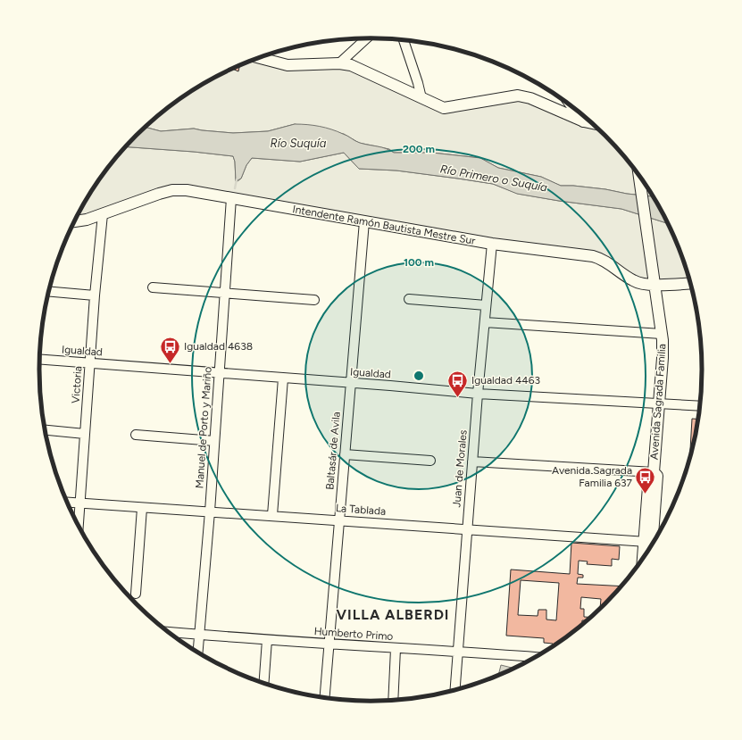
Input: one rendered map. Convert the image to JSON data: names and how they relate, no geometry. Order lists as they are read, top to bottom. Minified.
{"streets":{"main road":["Intendente Ramón Bautista Mestre Sur","Avenida Sagrada Familia"],"street":["Igualdad","Victoria","Manuel de Porto y Mariño","Baltasár de Avila","Juan de Morales","La Tablada","Humberto Primo"]},"crossings":[["Intendente Ramón Bautista Mestre Sur","Victoria"],["Intendente Ramón Bautista Mestre Sur","Avenida Sagrada Familia"],["Intendente Ramón Bautista Mestre Sur","Manuel de Porto y Mariño"],["Intendente Ramón Bautista Mestre Sur","Baltasár de Avila"],["Intendente Ramón Bautista Mestre Sur","Juan de Morales"],["Igualdad","Victoria"],["Igualdad","Avenida Sagrada Familia"],["Igualdad","Manuel de Porto y Mariño"],["Igualdad","Baltasár de Avila"],["Igualdad","Juan de Morales"],["Victoria","La Tablada"],["Avenida Sagrada Familia","La Tablada"],["Manuel de Porto y Mariño","La Tablada"],["Manuel de Porto y Mariño","Humberto Primo"],["Baltasár de Avila","La Tablada"],["Baltasár de Avila","Humberto Primo"],["Juan de Morales","La Tablada"],["Juan de Morales","Humberto Primo"]],"districts":["VILLA ALBERDI"],"water":["Río Suquía","Río Primero o Suquía"],"places":{"bus stop":["Igualdad 4638","Igualdad 4463","Avenida Sagrada Familia 637"]},"rings":["200 m","100 m"]}
